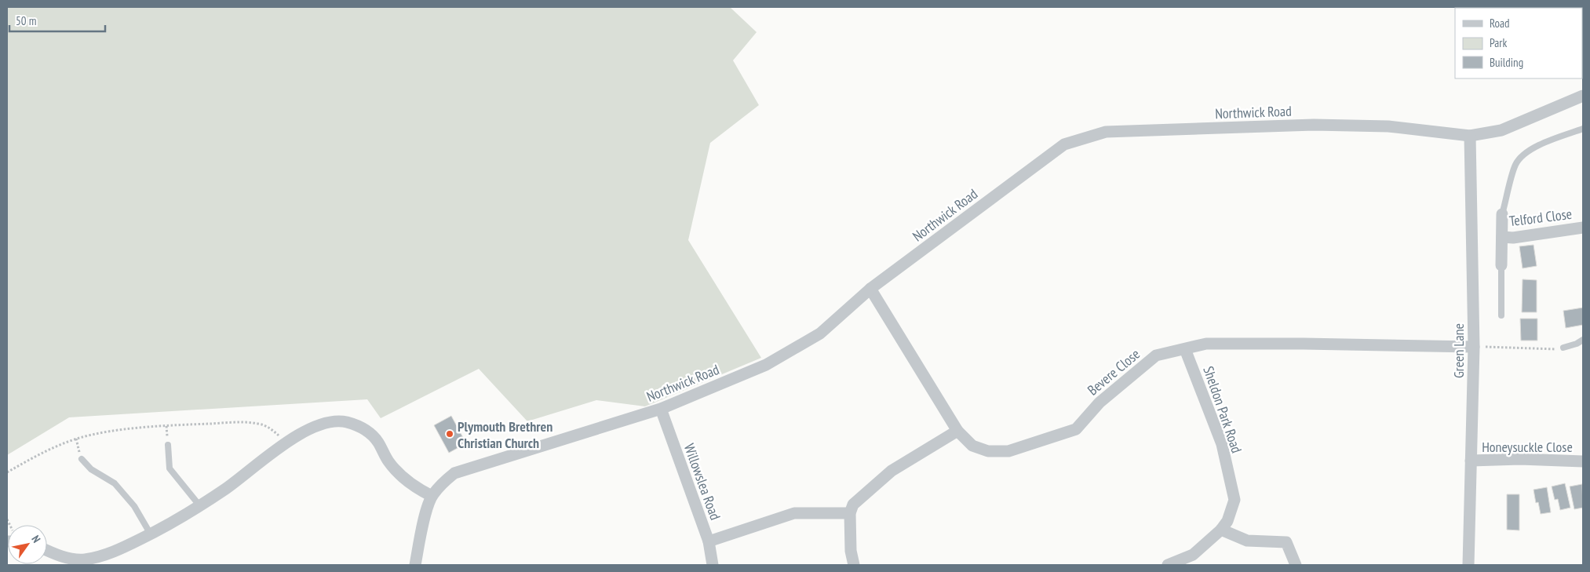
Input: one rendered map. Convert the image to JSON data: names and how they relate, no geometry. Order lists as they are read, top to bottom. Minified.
{"streets":{"street":["Northwick Road","Telford Close","Green Lane","Bevere Close","Sheldon Park Road","Honeysuckle Close","Willowslea Road"]},"crossings":[["Northwick Road","Green Lane"],["Northwick Road","Bevere Close"],["Northwick Road","Willowslea Road"],["Green Lane","Bevere Close"],["Green Lane","Honeysuckle Close"],["Bevere Close","Sheldon Park Road"]],"places":["Plymouth Brethren Christian Church"],"legend":["Road","Park","Building"],"scale_bar":"50 m","north":"top right"}
